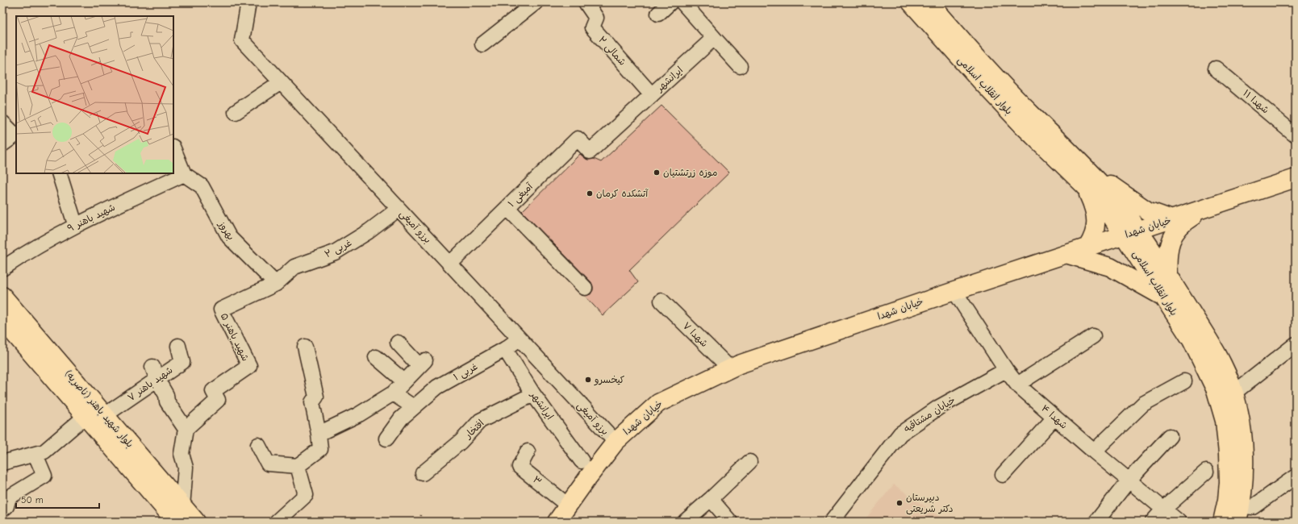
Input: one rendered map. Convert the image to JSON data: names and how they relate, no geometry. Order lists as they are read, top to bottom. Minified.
{"streets":{"main road":["بلوار انقلاب اسلامی","خیابان شهدا","بلوار شهید باهنر (ناصریه)"],"street":["۲ شمالی","ایرانشهر","شهدا ۱۱","آمیغی ۱","شهید باهنر ۹","برزو آمیغی","بهروز","۲ غربی","شهدا ۷","شهید باهنر ۵","۱ غربی","شهید باهنر ۷","خیابان مشتاقیه","شهدا ۴","افتخار","۳"]},"crossings":[["۲ شمالی","ایرانشهر"],["ایرانشهر","آمیغی ۱"],["ایرانشهر","۱ غربی"],["ایرانشهر","افتخار"],["بلوار انقلاب اسلامی","خیابان شهدا"],["آمیغی ۱","برزو آمیغی"],["شهید باهنر ۹","بهروز"],["برزو آمیغی","خیابان شهدا"],["برزو آمیغی","۲ غربی"],["برزو آمیغی","۱ غربی"],["خیابان شهدا","شهدا ۷"],["خیابان شهدا","شهدا ۴"],["خیابان شهدا","۳"],["بهروز","۲ غربی"],["بهروز","شهید باهنر ۵"],["۲ غربی","شهید باهنر ۵"],["شهید باهنر ۷","بلوار شهید باهنر (ناصریه)"],["خیابان مشتاقیه","شهدا ۴"]],"places":["موزه زرتشتیان","آتشکده کرمان","کیخسرو","دبیرستان دکتر شریعتی"],"scale_bar":"50 m"}
